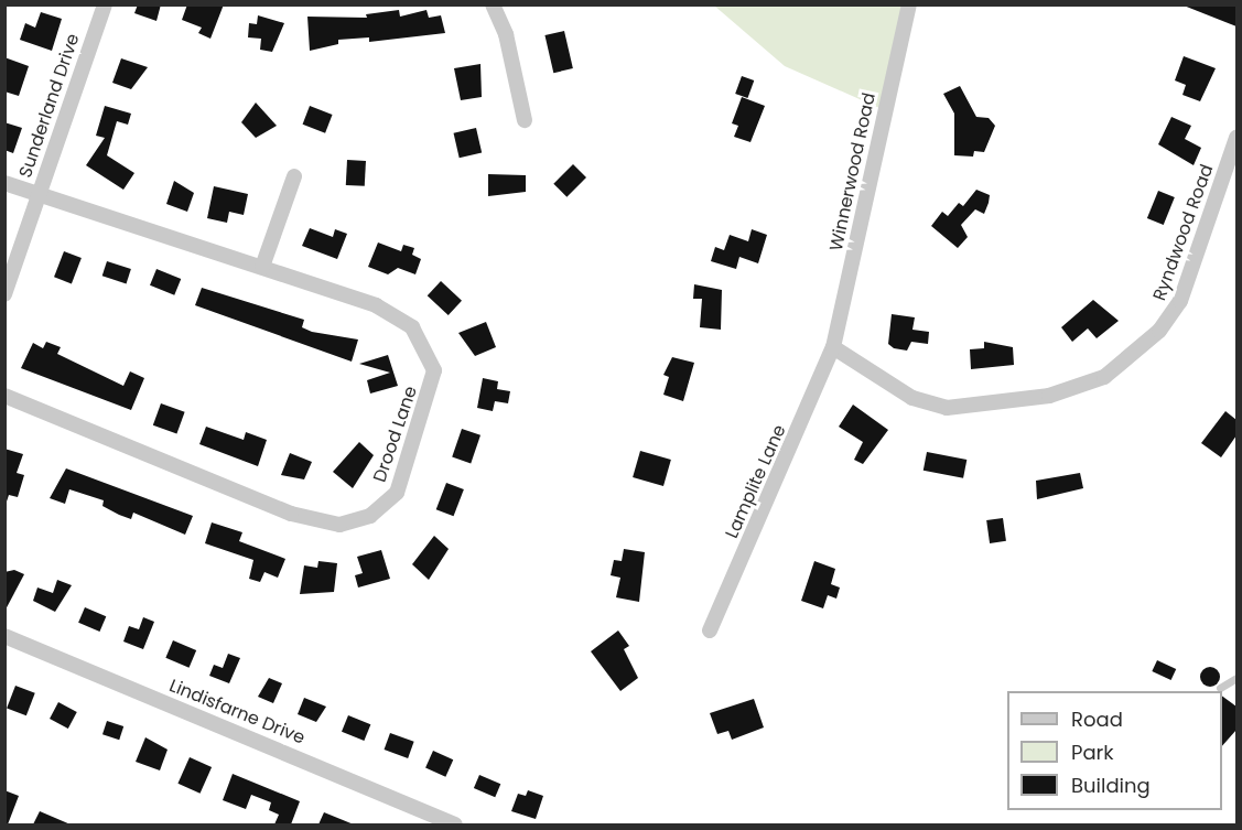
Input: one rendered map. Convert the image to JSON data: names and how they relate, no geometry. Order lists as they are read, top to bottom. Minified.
{"streets":{"street":["Sunderland Drive","Winnerwood Road","Ryndwood Road","Drood Lane","Lamplite Lane","Lindisfarne Drive"]},"crossings":[["Sunderland Drive","Drood Lane"],["Winnerwood Road","Ryndwood Road"],["Winnerwood Road","Lamplite Lane"],["Ryndwood Road","Lamplite Lane"]],"legend":["Road","Park","Building"]}
